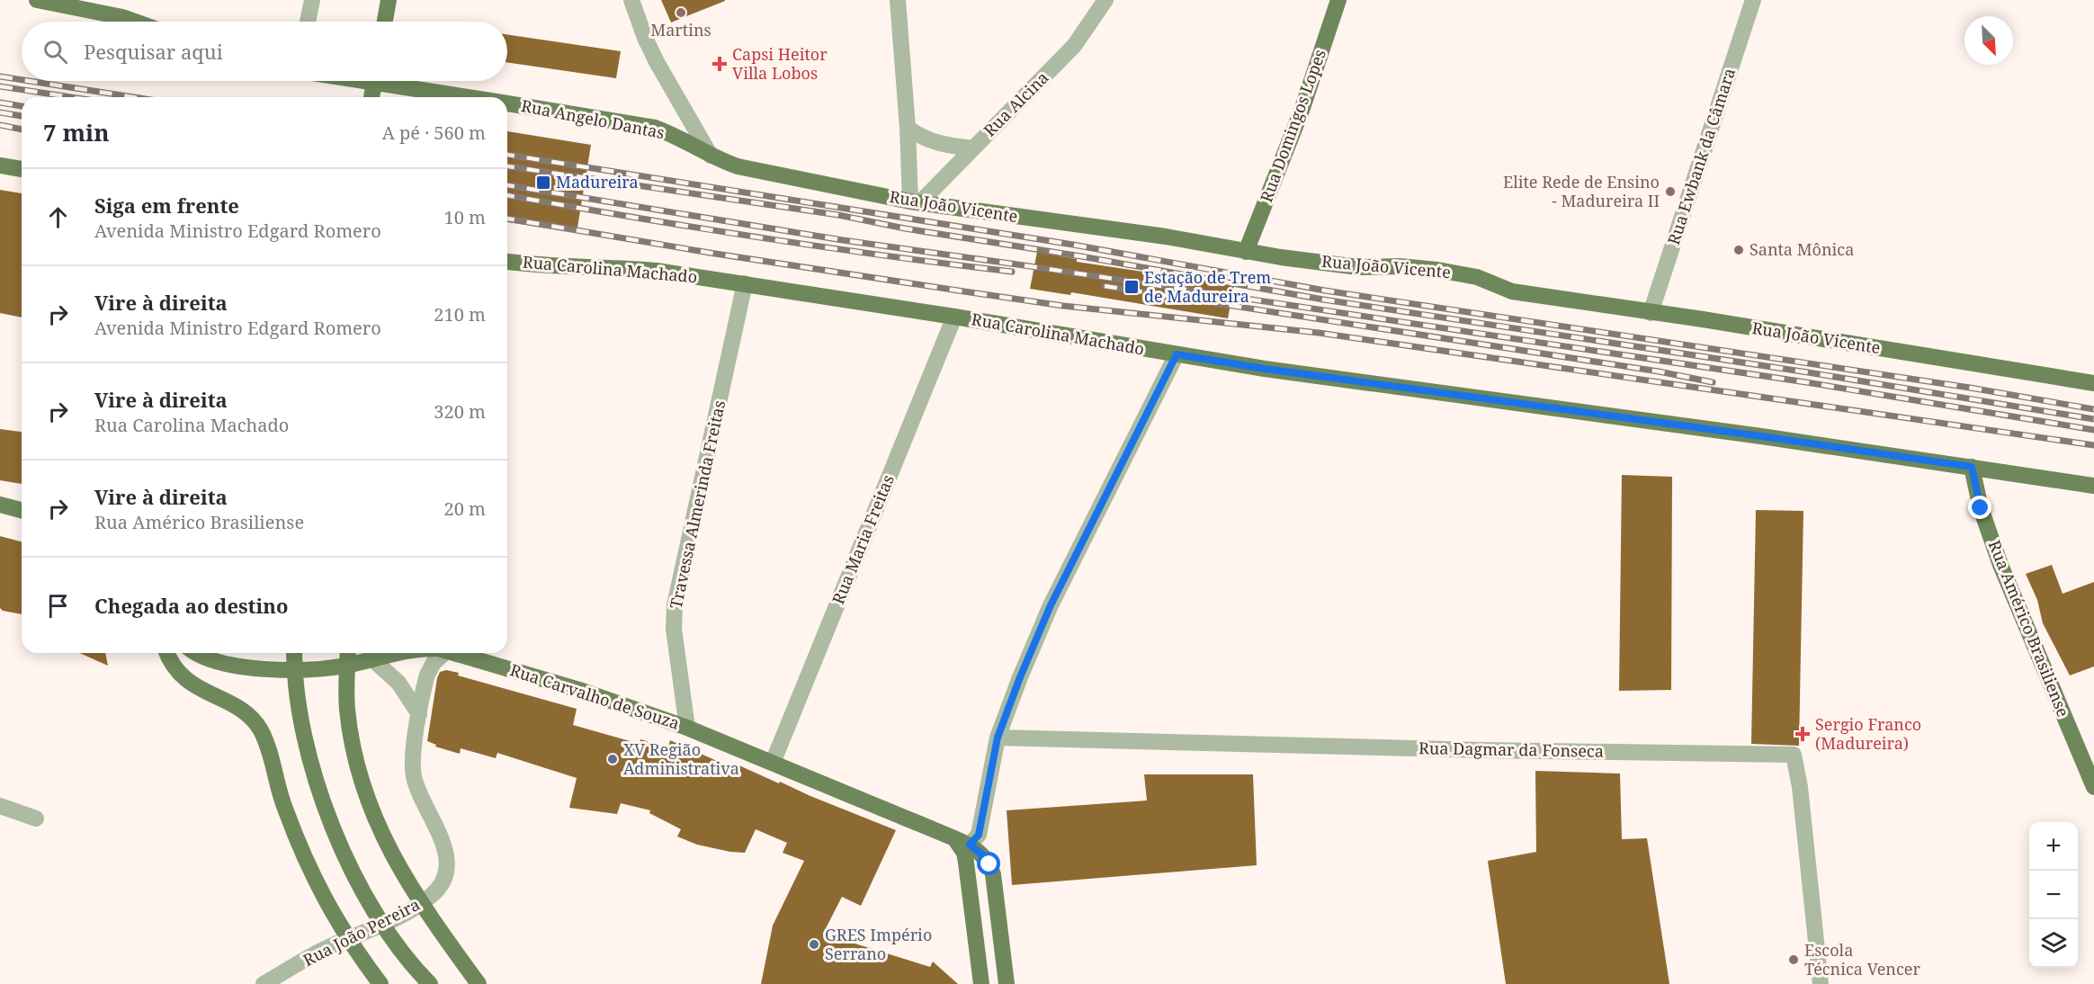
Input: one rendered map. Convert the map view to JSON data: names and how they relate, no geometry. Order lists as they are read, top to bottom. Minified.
{"streets":{"main road":["Rua Angelo Dantas","Rua Domingos Lopes","Rua João Vicente","Rua Carolina Machado","Rua Américo Brasiliense","Rua Carvalho de Souza"],"street":["Rua Alcina","Rua Ewbank da Câmara","Travessa Almerinda Freitas","Rua Maria Freitas","Rua Dagmar da Fonseca","Rua João Pereira"]},"crossings":[["Rua Alcina","Rua João Vicente"],["Rua Angelo Dantas","Rua João Vicente"],["Rua Domingos Lopes","Rua João Vicente"],["Rua Ewbank da Câmara","Rua João Vicente"],["Rua Carolina Machado","Travessa Almerinda Freitas"],["Rua Carolina Machado","Rua Maria Freitas"],["Rua Carolina Machado","Rua Américo Brasiliense"],["Travessa Almerinda Freitas","Rua Carvalho de Souza"],["Rua Maria Freitas","Rua Carvalho de Souza"]],"places":{"other":["Martins","Elite Rede de Ensino - Madureira II","Santa Mônica","XV Região Administrativa","GRES Império Serrano","Escola Técnica Vencer"],"health":["Capsi Heitor Villa Lobos","Sergio Franco (Madureira)"],"transit":["Madureira","Estação de Trem de Madureira"]},"north":"bottom right","page":{"search":"Pesquisar aqui","heading":["7 min","A pé · 560 m"],"list":[["Siga em frente","Avenida Ministro Edgard Romero","10 m"],["Vire à direita","Avenida Ministro Edgard Romero","210 m"],["Vire à direita","Rua Carolina Machado","320 m"],["Vire à direita","Rua Américo Brasiliense","20 m"],"Chegada ao destino"],"map_buttons":["+","−"]}}
